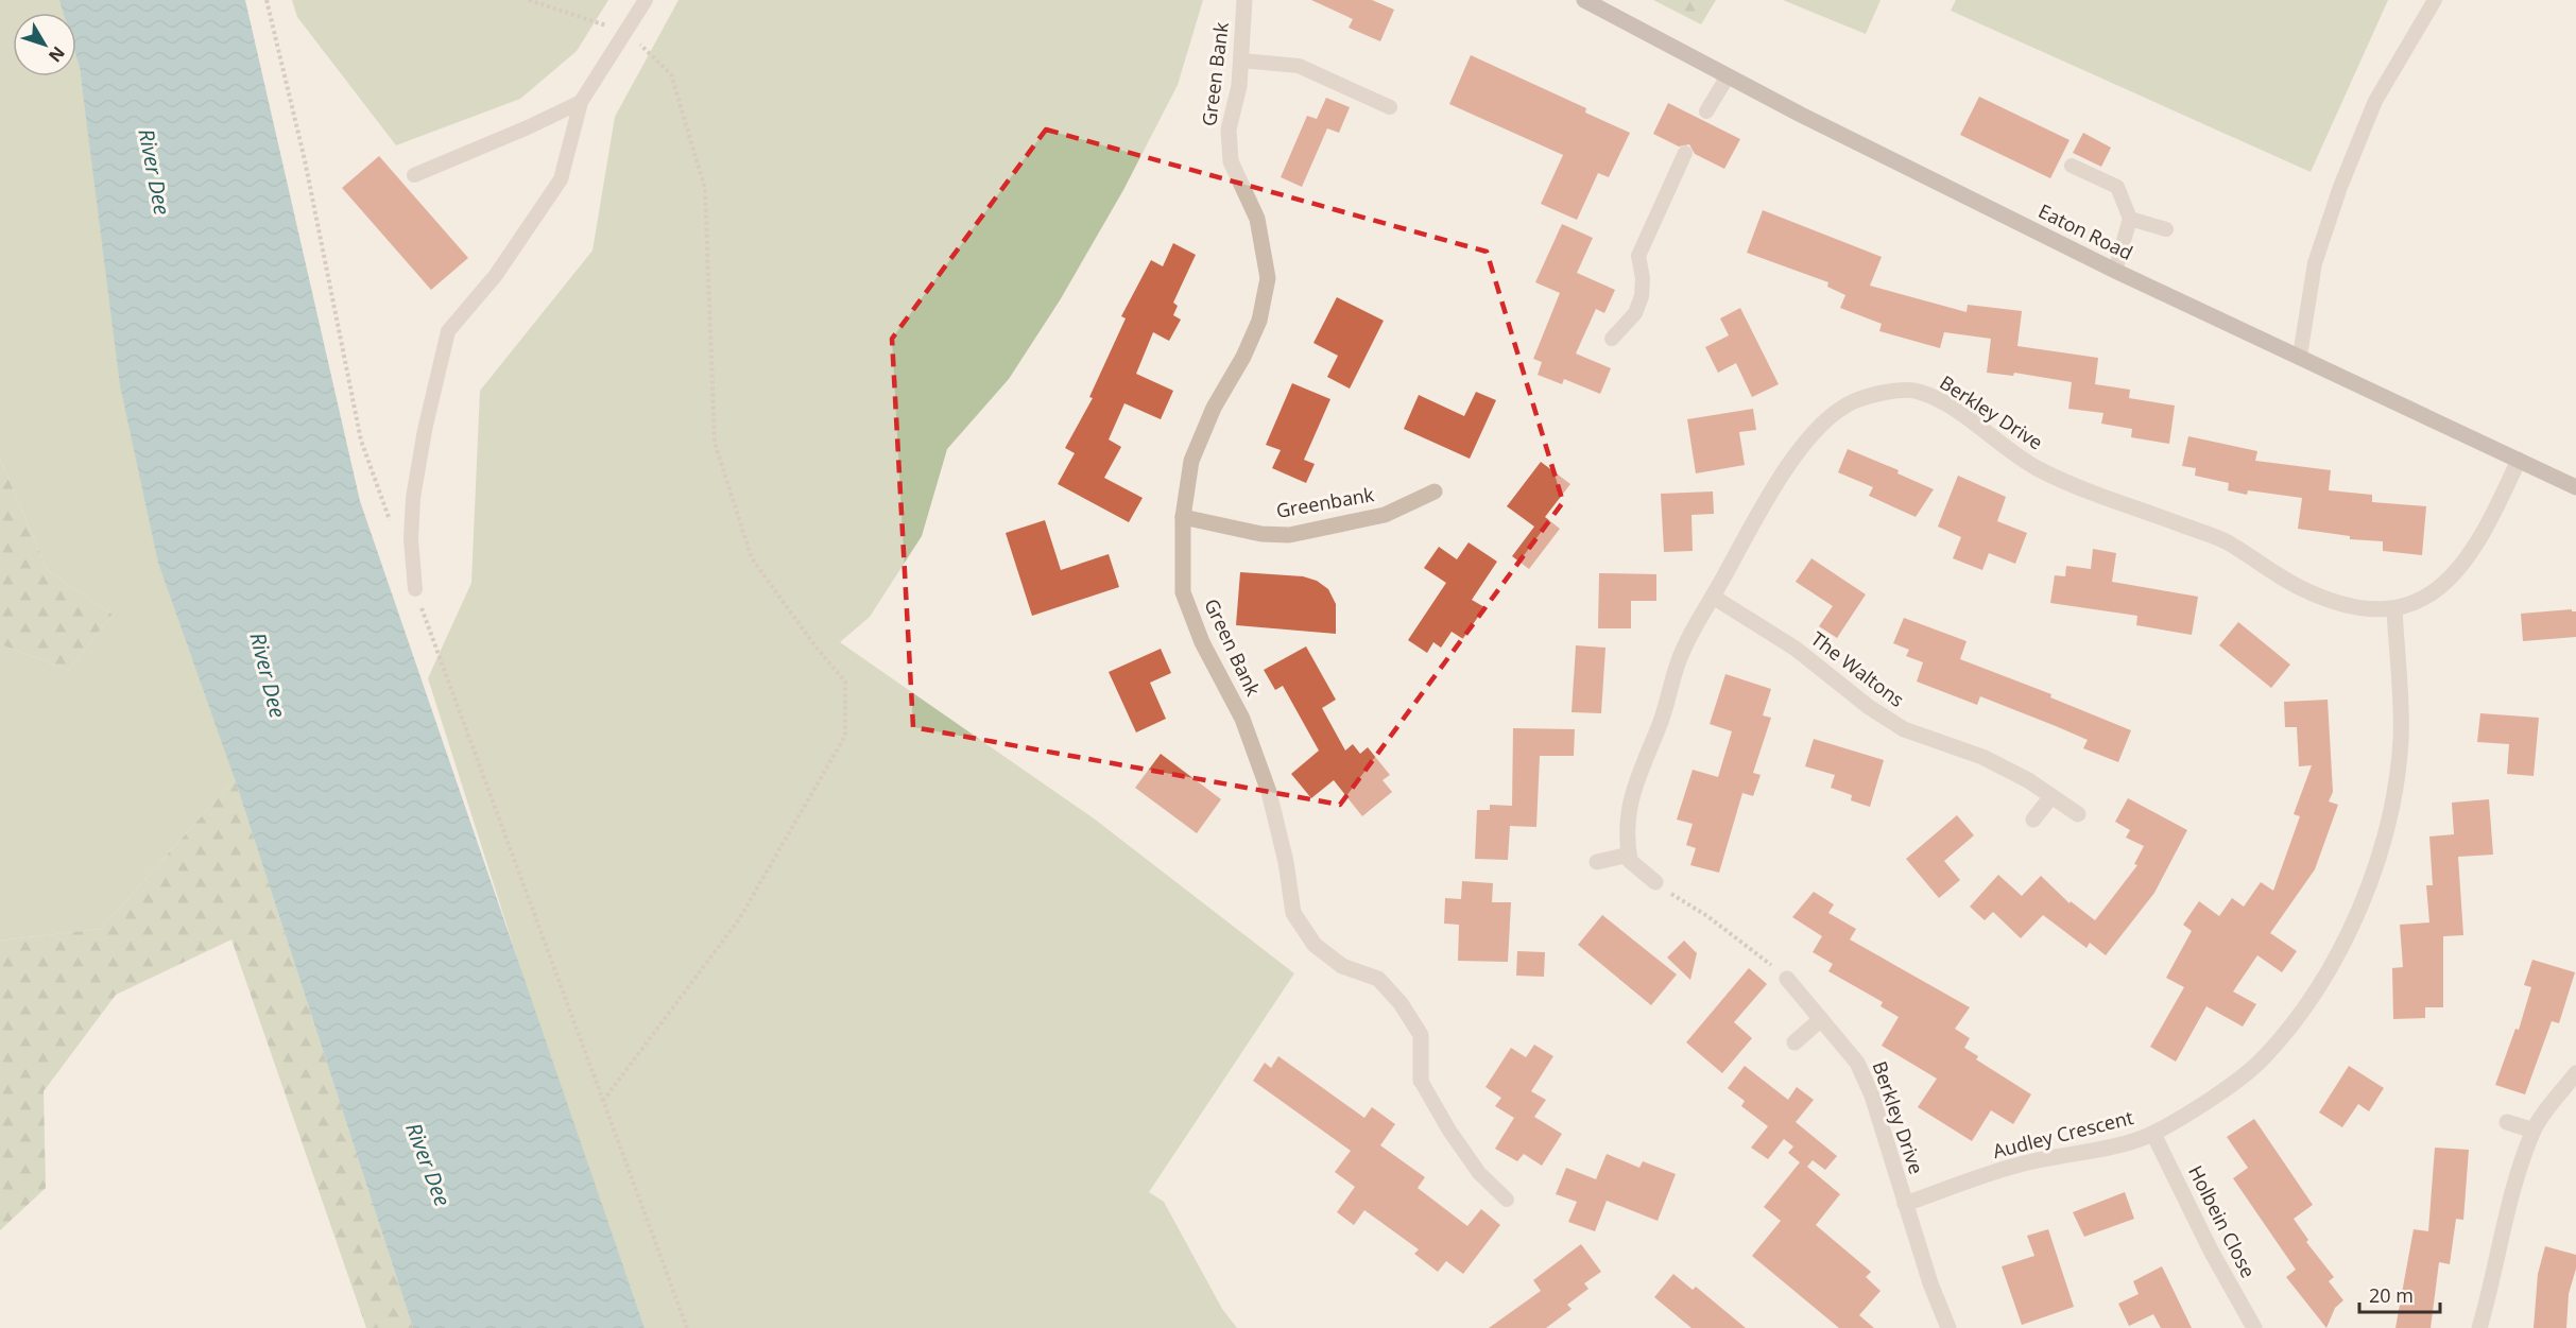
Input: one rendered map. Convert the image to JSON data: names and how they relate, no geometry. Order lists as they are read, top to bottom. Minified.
{"streets":{"street":["Green Bank","Eaton Road","Berkley Drive","Greenbank","The Waltons","Audley Crescent","Holbein Close"]},"crossings":[["Green Bank","Greenbank"],["Eaton Road","Berkley Drive"],["Berkley Drive","The Waltons"],["Berkley Drive","Audley Crescent"],["Audley Crescent","Holbein Close"]],"water":["River Dee"],"scale_bar":"20 m","north":"bottom right"}
